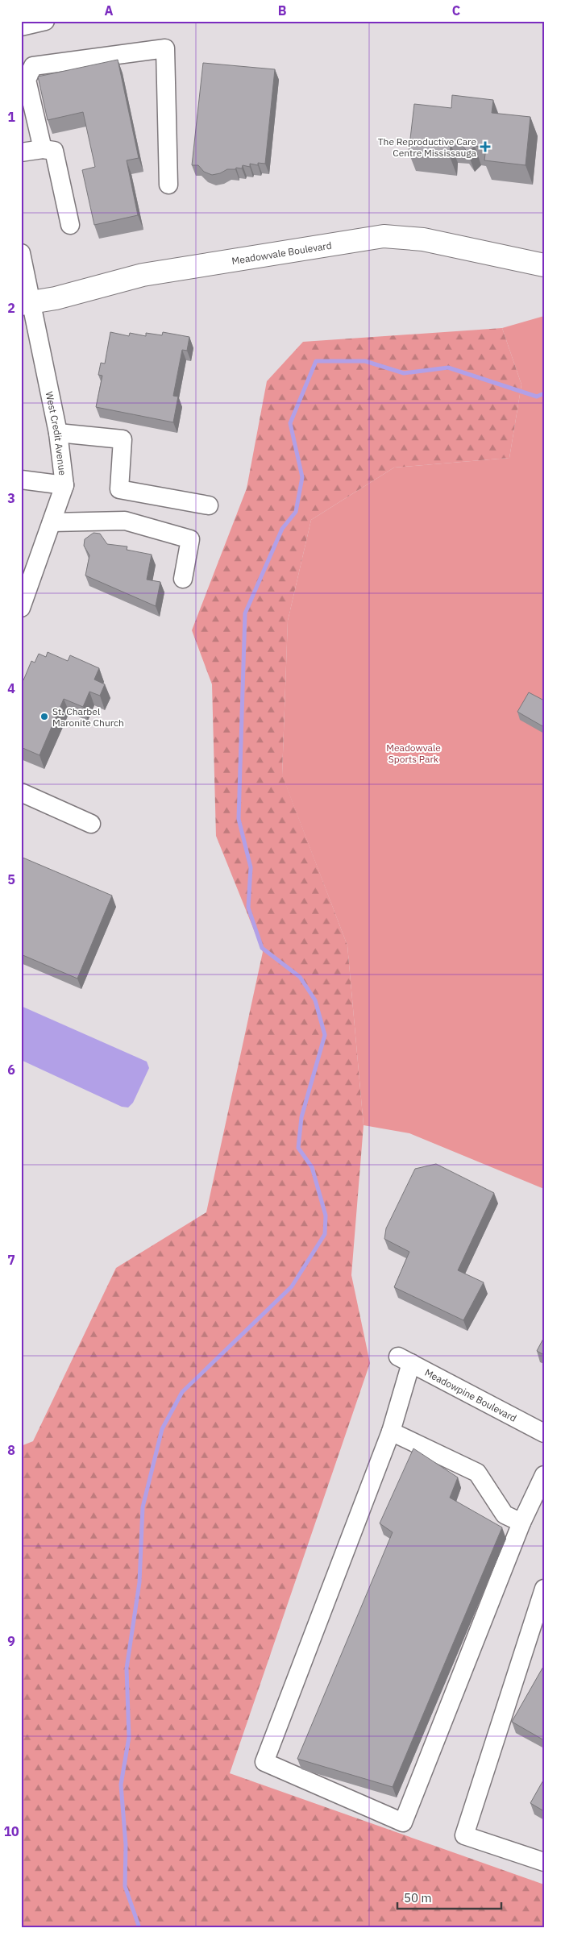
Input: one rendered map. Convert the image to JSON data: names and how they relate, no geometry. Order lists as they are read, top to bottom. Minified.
{"streets":{"main road":["Meadowvale Boulevard"],"street":["West Credit Avenue","Meadowpine Boulevard"]},"crossings":[["Meadowvale Boulevard","West Credit Avenue"]],"parks":["Meadowvale Sports Park"],"places":{"health":["The Reproductive Care Centre Mississauga"],"other":["St. Charbel Maronite Church"]},"scale_bar":"50 m","grid":{"columns":["A","B","C"],"rows":["1","2","3","4","5","6","7","8","9","10"]}}
